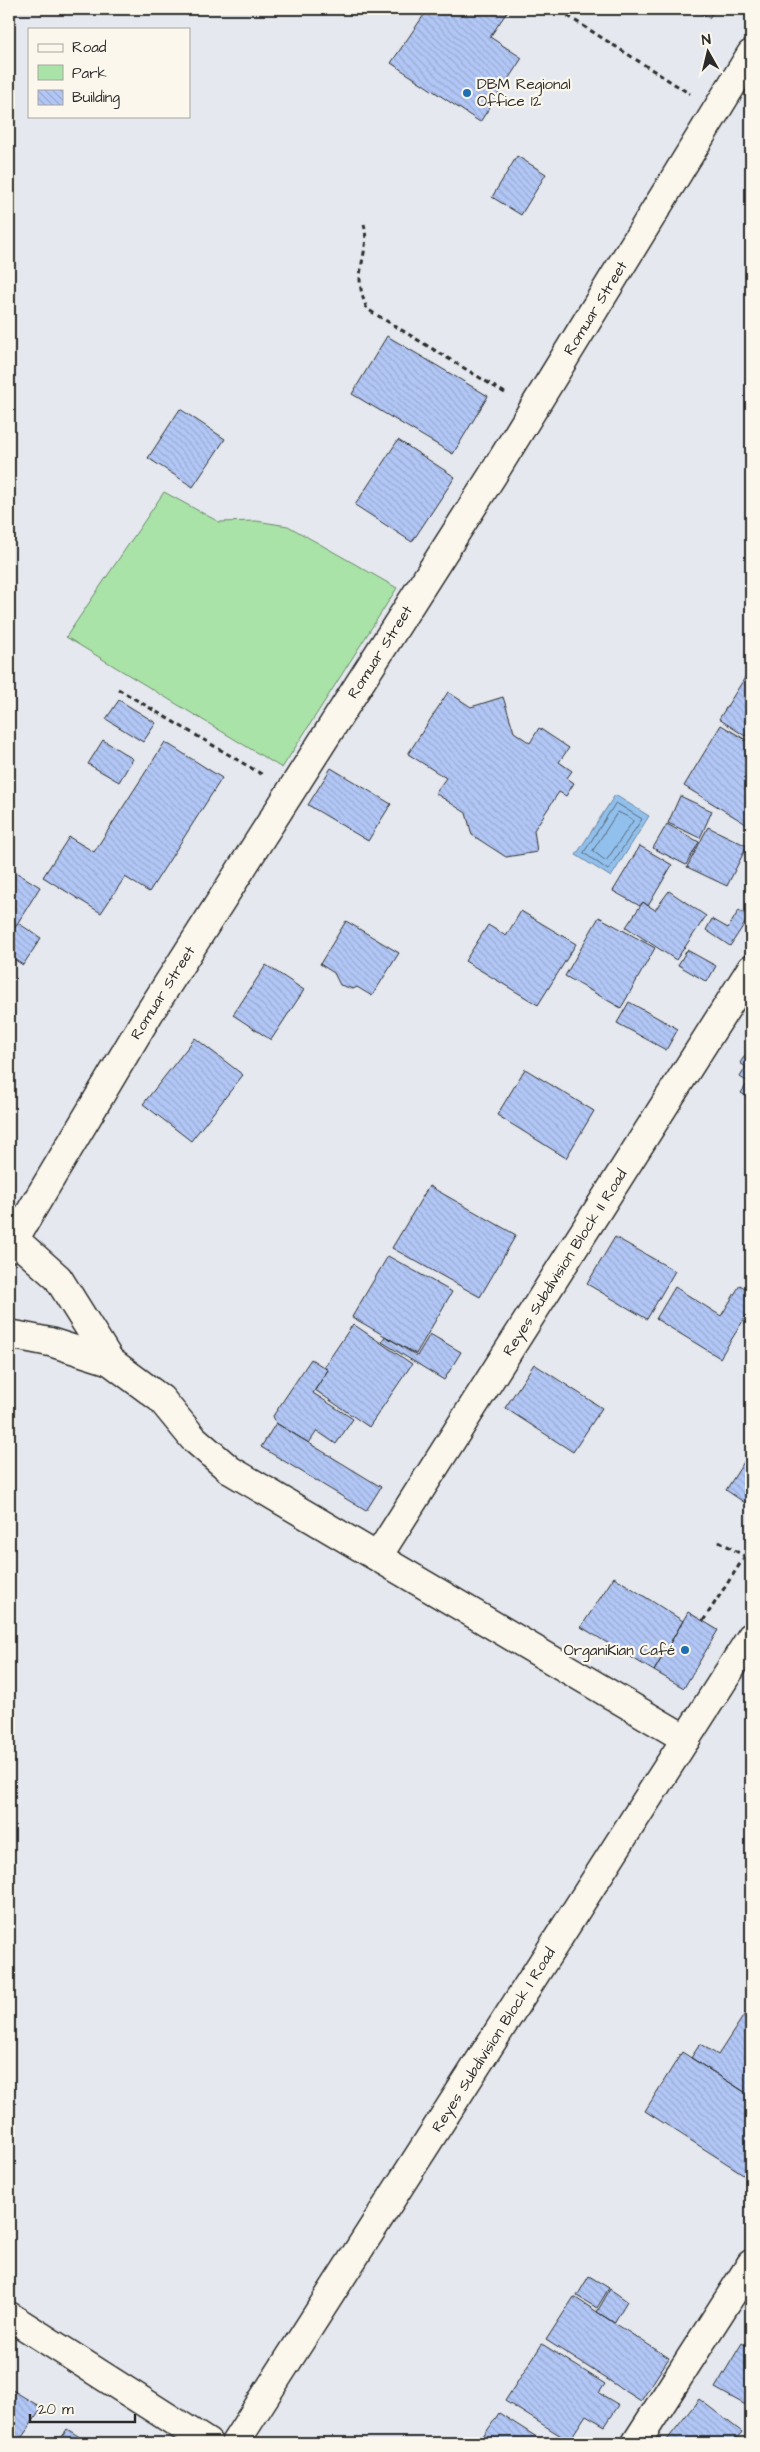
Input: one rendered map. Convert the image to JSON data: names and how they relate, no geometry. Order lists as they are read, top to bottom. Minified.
{"streets":{"street":["Romuar Street","Reyes Subdivision Block II Road","Reyes Subdivision Block I Road"]},"places":["DBM Regional Office 12","OrganiKian Café"],"legend":["Road","Park","Building"],"scale_bar":"20 m","north":"top"}
